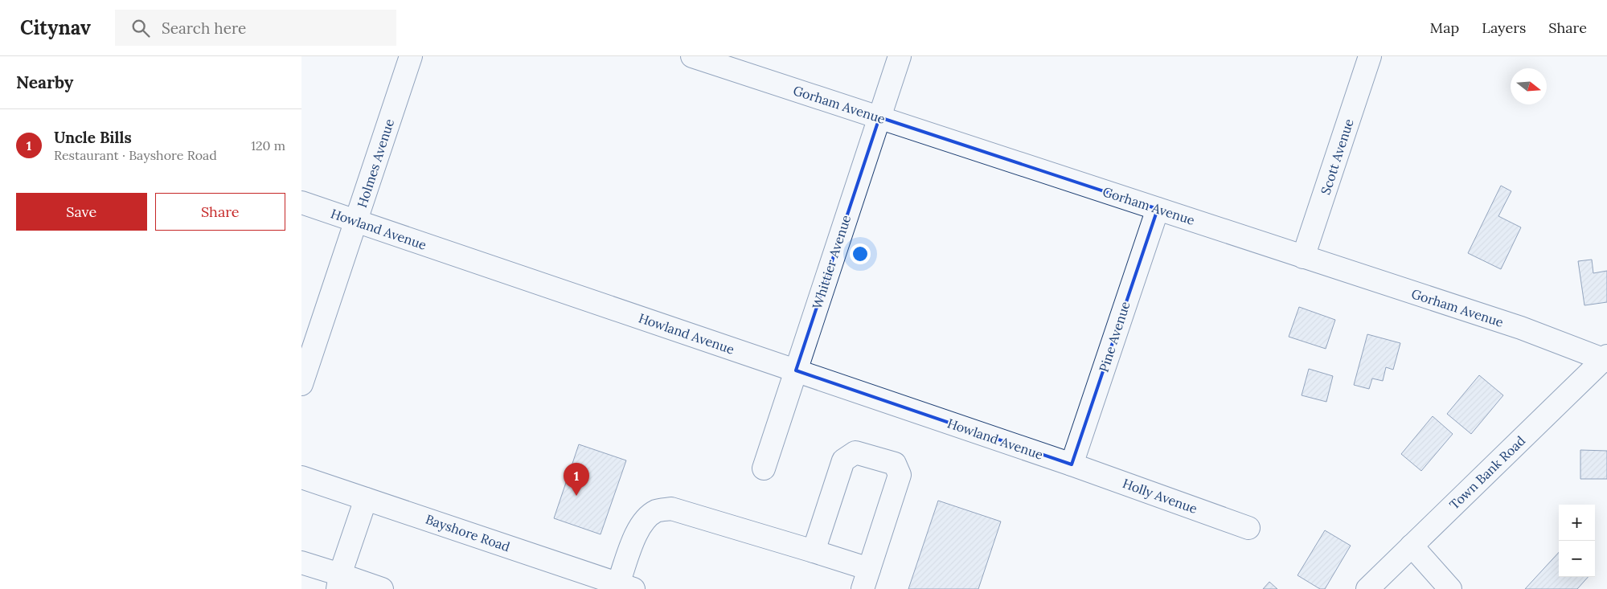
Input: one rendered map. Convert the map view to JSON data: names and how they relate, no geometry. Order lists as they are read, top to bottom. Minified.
{"streets":{"street":["Gorham Avenue","Scott Avenue","Holmes Avenue","Howland Avenue","Whittier Avenue","Pine Avenue","Town Bank Road","Holly Avenue","Bayshore Road"]},"crossings":[["Gorham Avenue","Scott Avenue"],["Gorham Avenue","Whittier Avenue"],["Gorham Avenue","Pine Avenue"],["Gorham Avenue","Town Bank Road"],["Holmes Avenue","Howland Avenue"],["Howland Avenue","Whittier Avenue"],["Howland Avenue","Pine Avenue"],["Howland Avenue","Holly Avenue"],["Pine Avenue","Holly Avenue"]],"north":"right","page":{"header":"Citynav","search":"Search here","nav":["Map","Layers","Share"],"heading":"Nearby","list":[{"mark":"1","name":"Uncle Bills","note":"Restaurant · Bayshore Road","value":"120 m"}],"buttons":["Save","Share"],"pins":"1","map_buttons":["+","−"]}}
